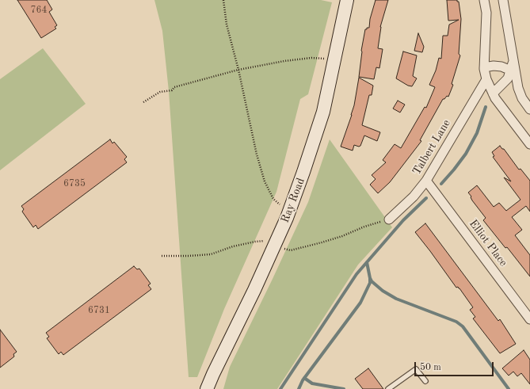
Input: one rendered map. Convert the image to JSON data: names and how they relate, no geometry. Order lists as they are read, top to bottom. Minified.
{"streets":{"street":["Talbert Lane","Ray Road","Elliot Place"]},"crossings":[["Talbert Lane","Elliot Place"]],"house_numbers":["764","6735","6731"],"scale_bar":"50 m"}
